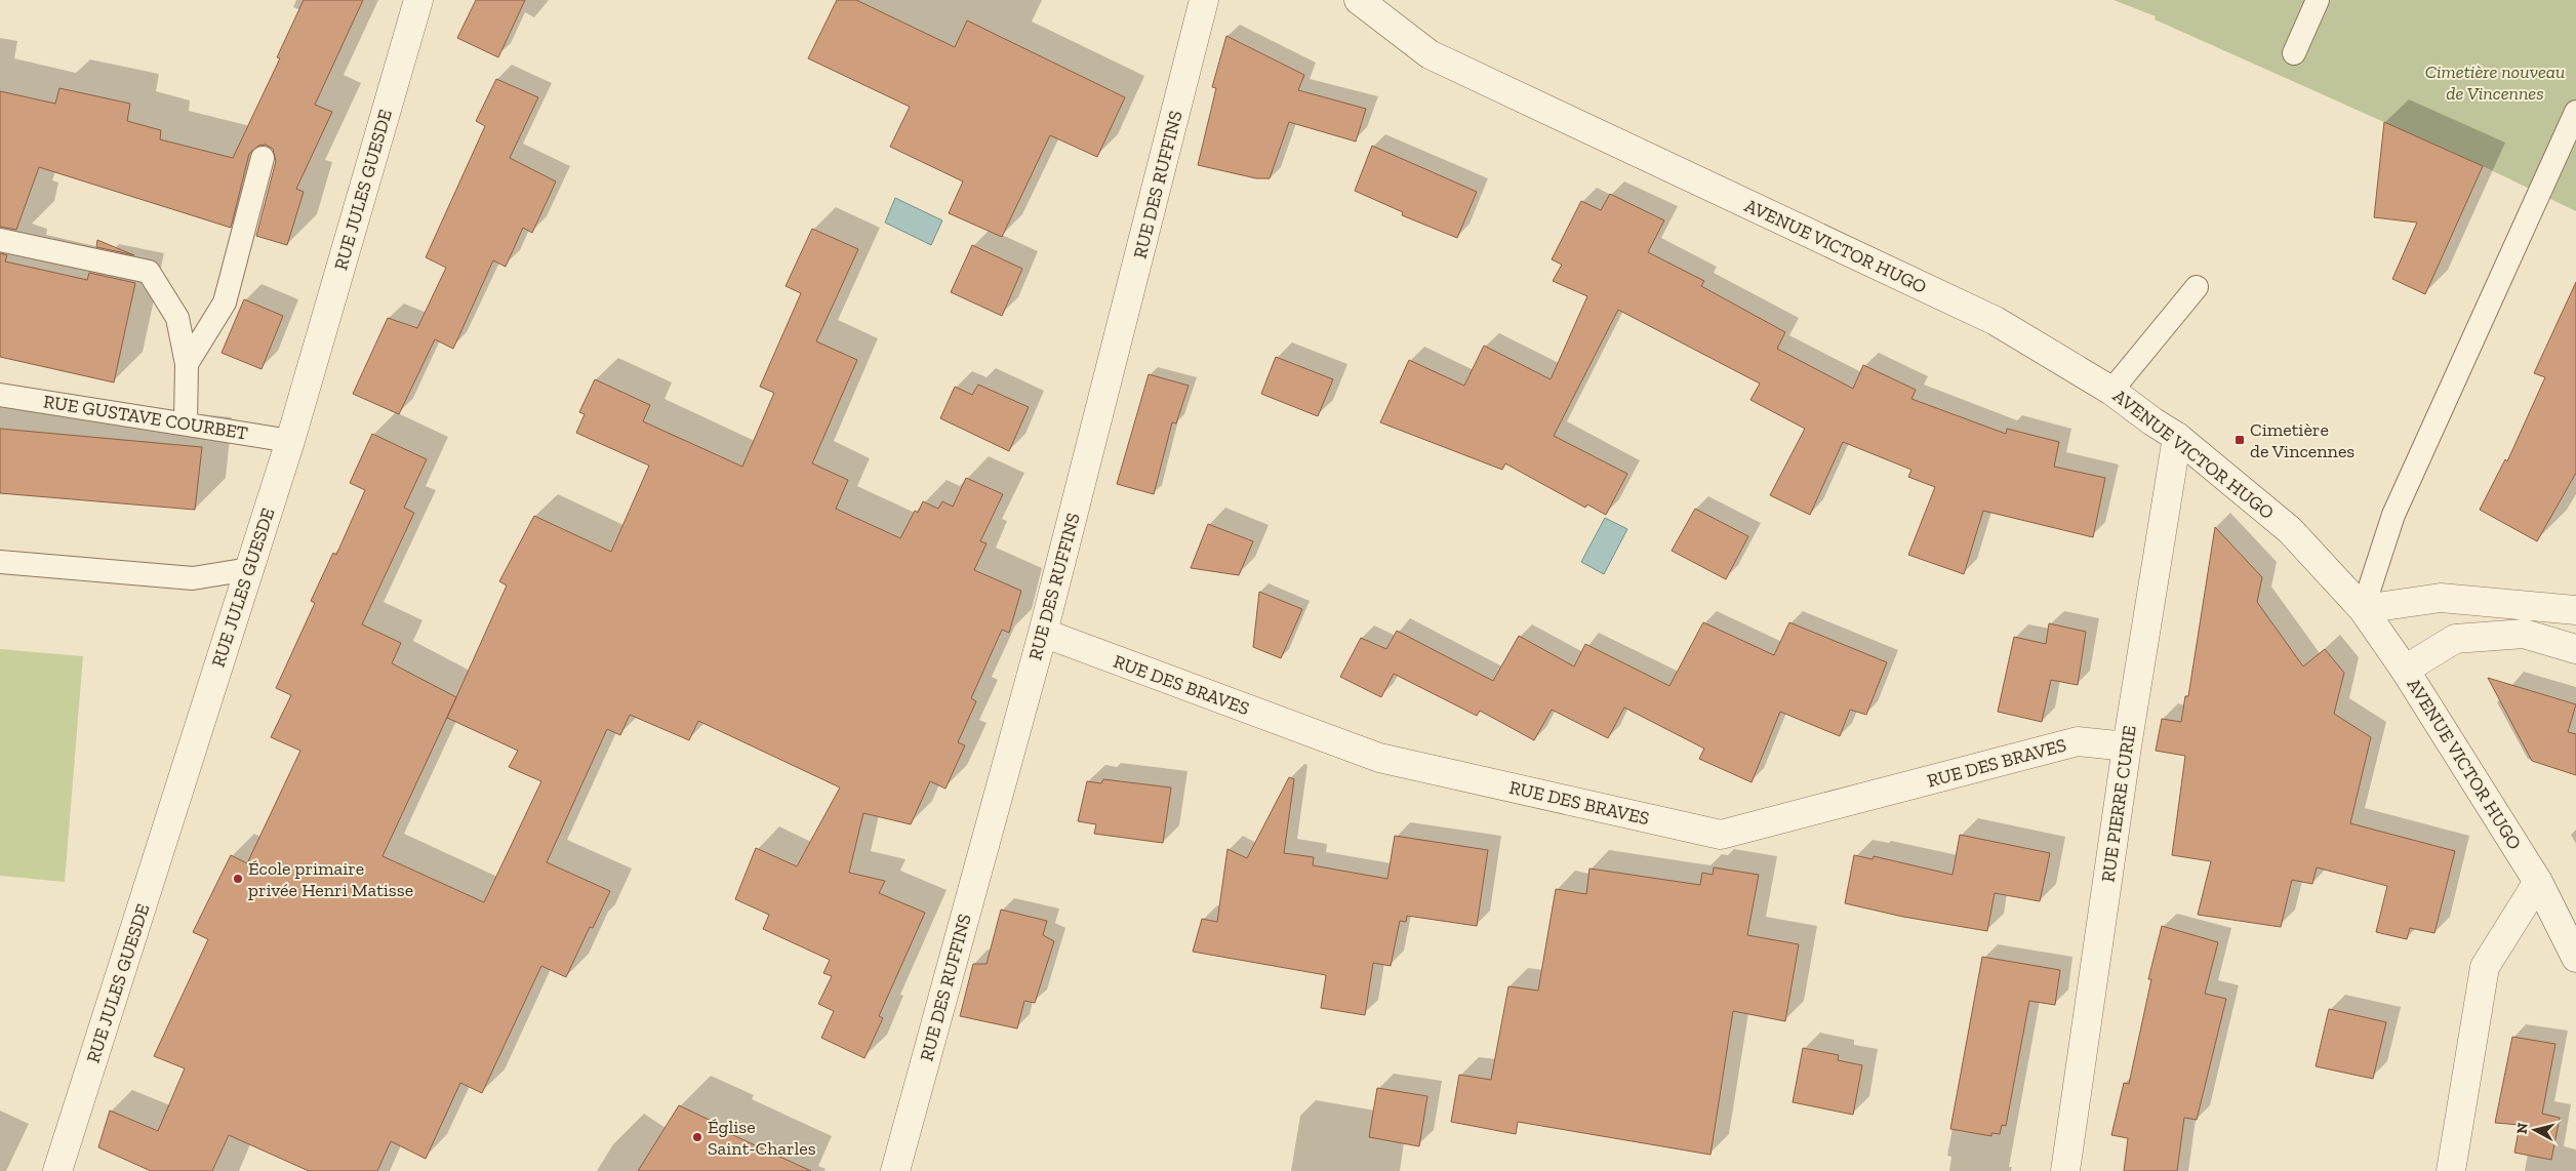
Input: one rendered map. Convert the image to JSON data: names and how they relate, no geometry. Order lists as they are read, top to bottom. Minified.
{"streets":{"street":["RUE DES RUFFINS","RUE JULES GUESDE","AVENUE VICTOR HUGO","RUE DES BRAVES","RUE PIERRE CURIE"],"lane":["RUE GUSTAVE COURBET"]},"crossings":[["RUE DES RUFFINS","RUE DES BRAVES"],["RUE JULES GUESDE","RUE GUSTAVE COURBET"],["AVENUE VICTOR HUGO","RUE PIERRE CURIE"],["RUE DES BRAVES","RUE PIERRE CURIE"]],"parks":["Cimetière nouveau de Vincennes"],"places":{"transit":["Cimetière de Vincennes"],"other":["École primaire privée Henri Matisse","Église Saint-Charles"]},"north":"left"}
